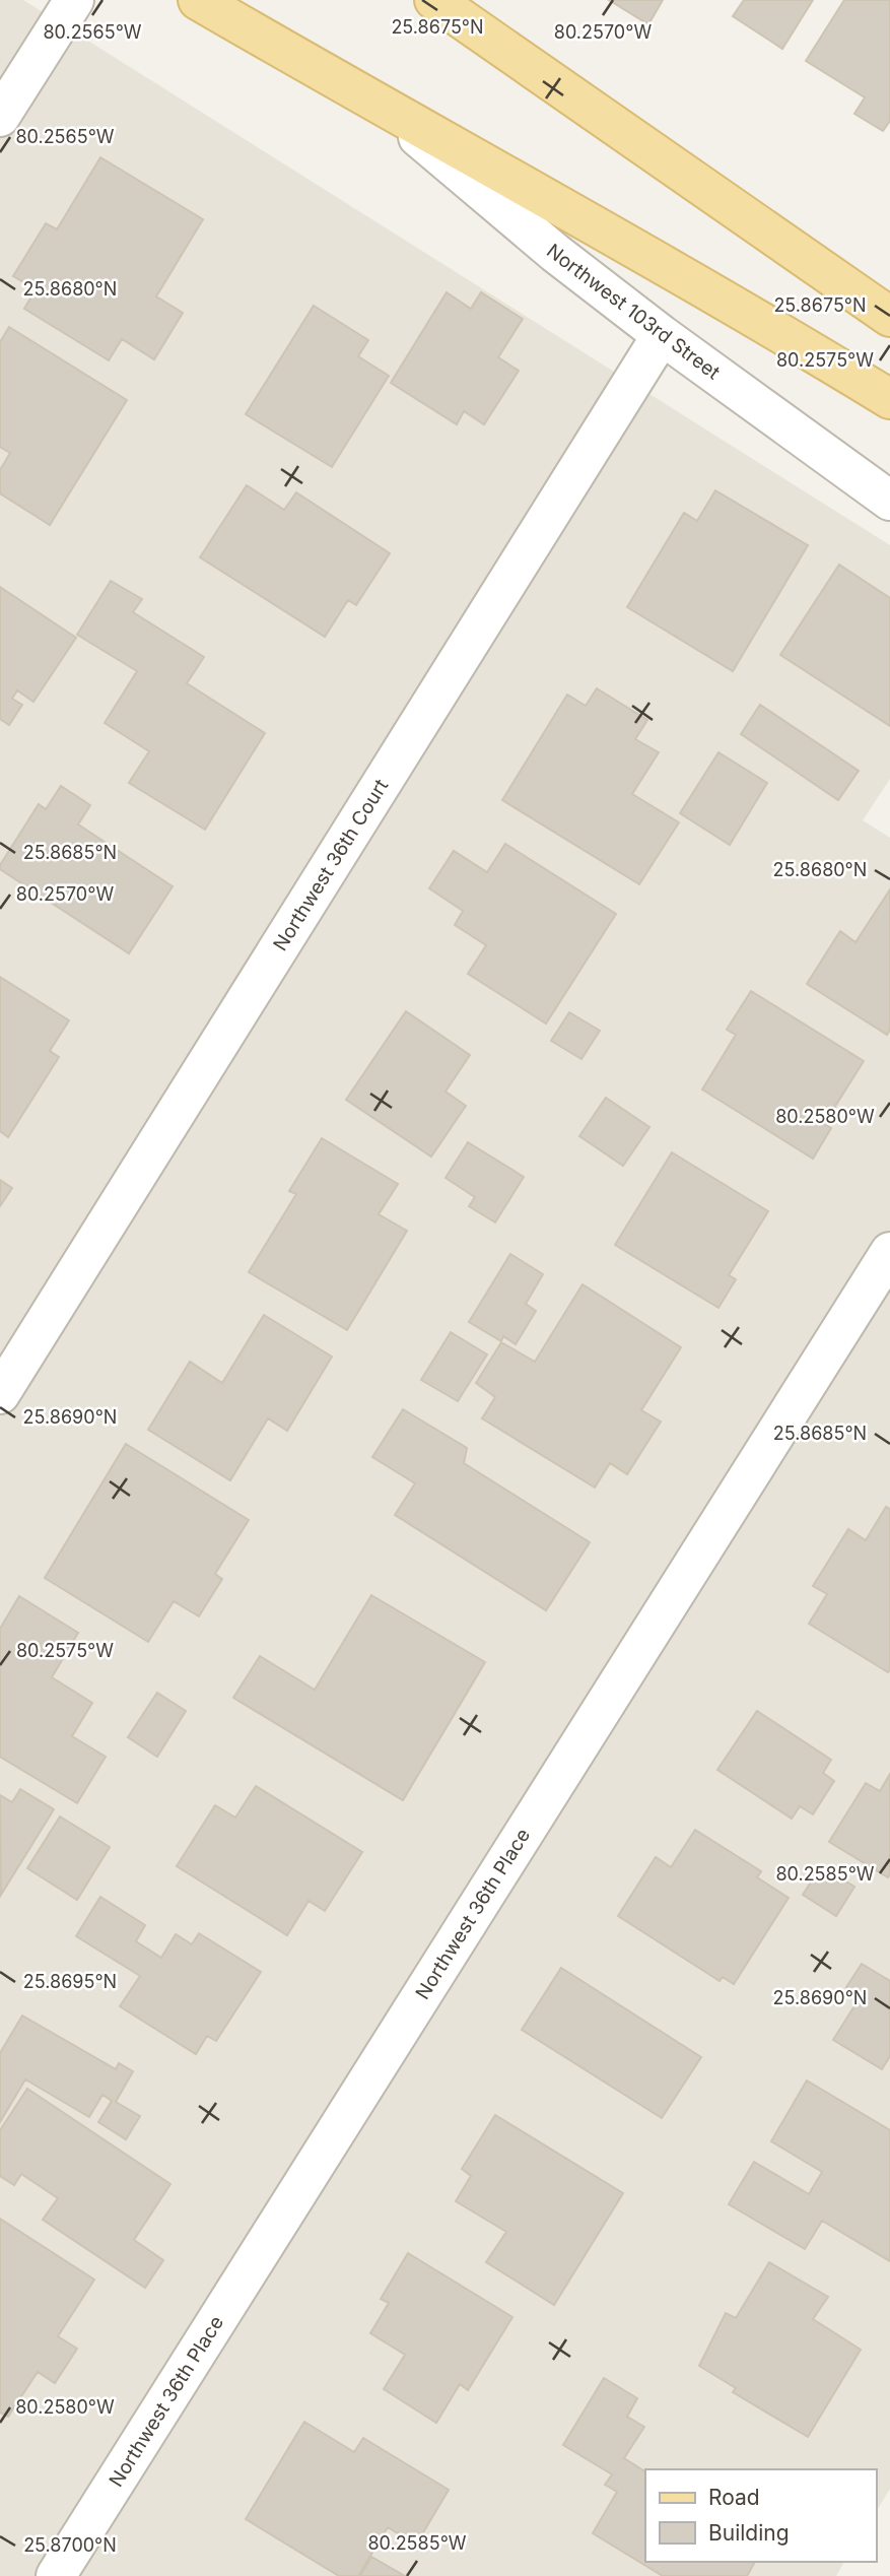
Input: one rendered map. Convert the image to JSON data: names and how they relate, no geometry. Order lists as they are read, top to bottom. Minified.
{"streets":{"main road":["Northwest 103rd Street"],"street":["Northwest 36th Court","Northwest 36th Place"]},"crossings":[["Northwest 103rd Street","Northwest 36th Court"]],"legend":["Road","Building"],"coordinates":["25.8675°N","80.2565°W","80.2570°W","25.8680°N","80.2575°W","25.8685°N","80.2580°W","25.8690°N","80.2585°W","25.8695°N","25.8700°N"]}
